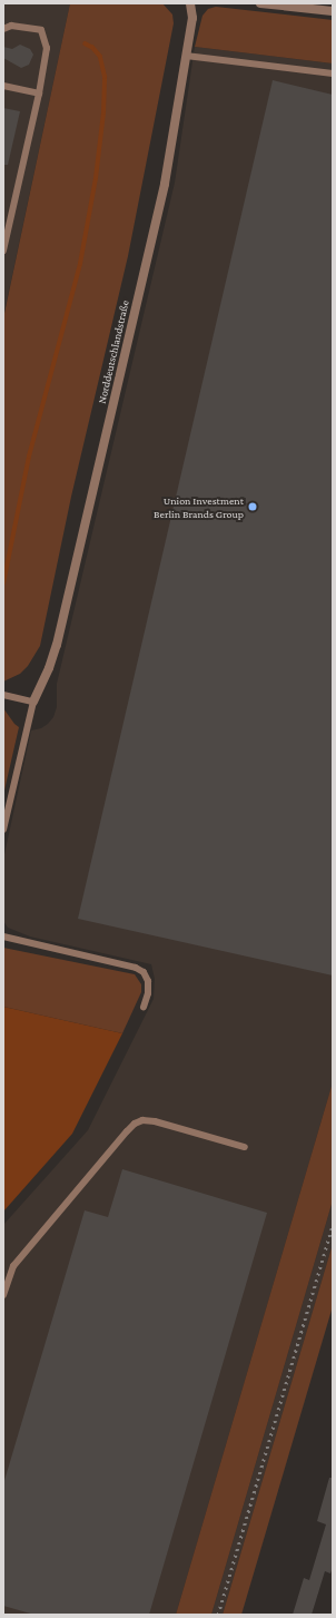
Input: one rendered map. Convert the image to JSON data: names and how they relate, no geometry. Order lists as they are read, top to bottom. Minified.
{"streets":{"street":["Norddeutschlandstraße"]},"places":["Union Investment Berlin Brands Group"]}
